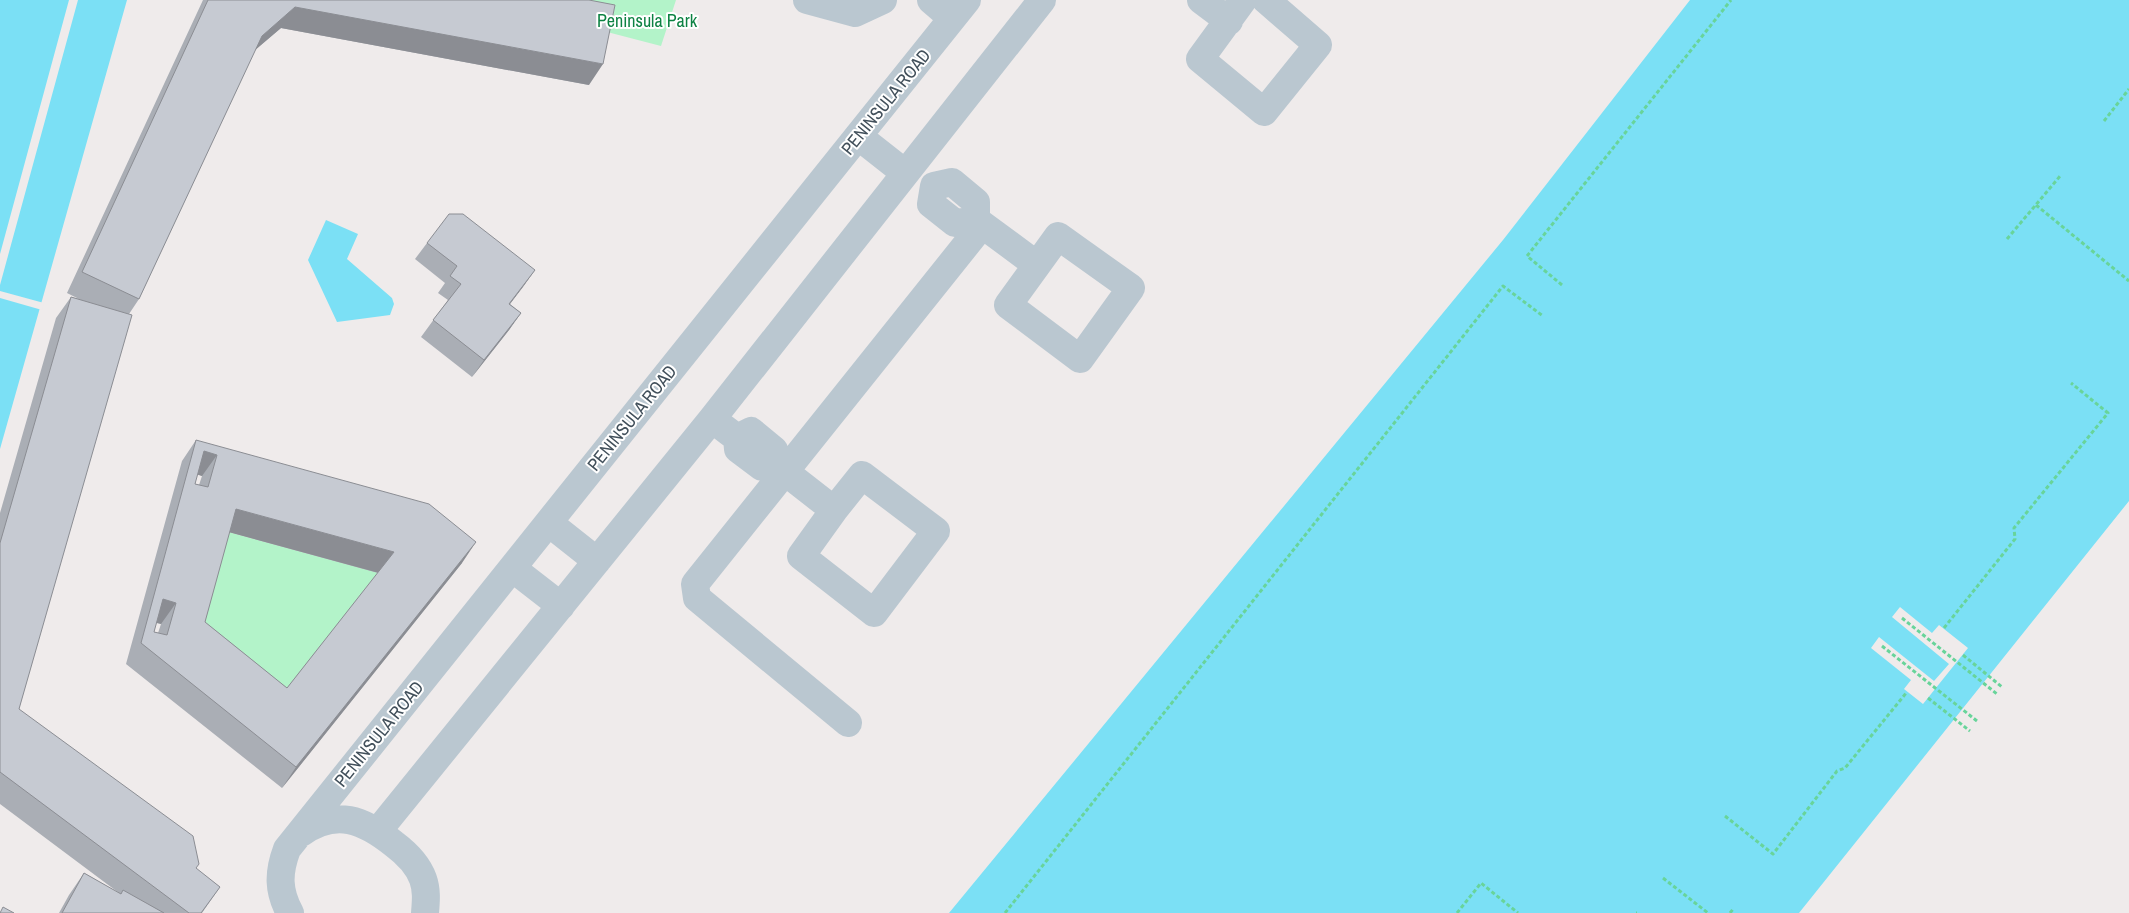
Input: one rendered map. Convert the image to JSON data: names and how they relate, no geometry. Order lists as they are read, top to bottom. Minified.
{"streets":{"street":["PENINSULA ROAD"]},"parks":["Peninsula Park"]}
